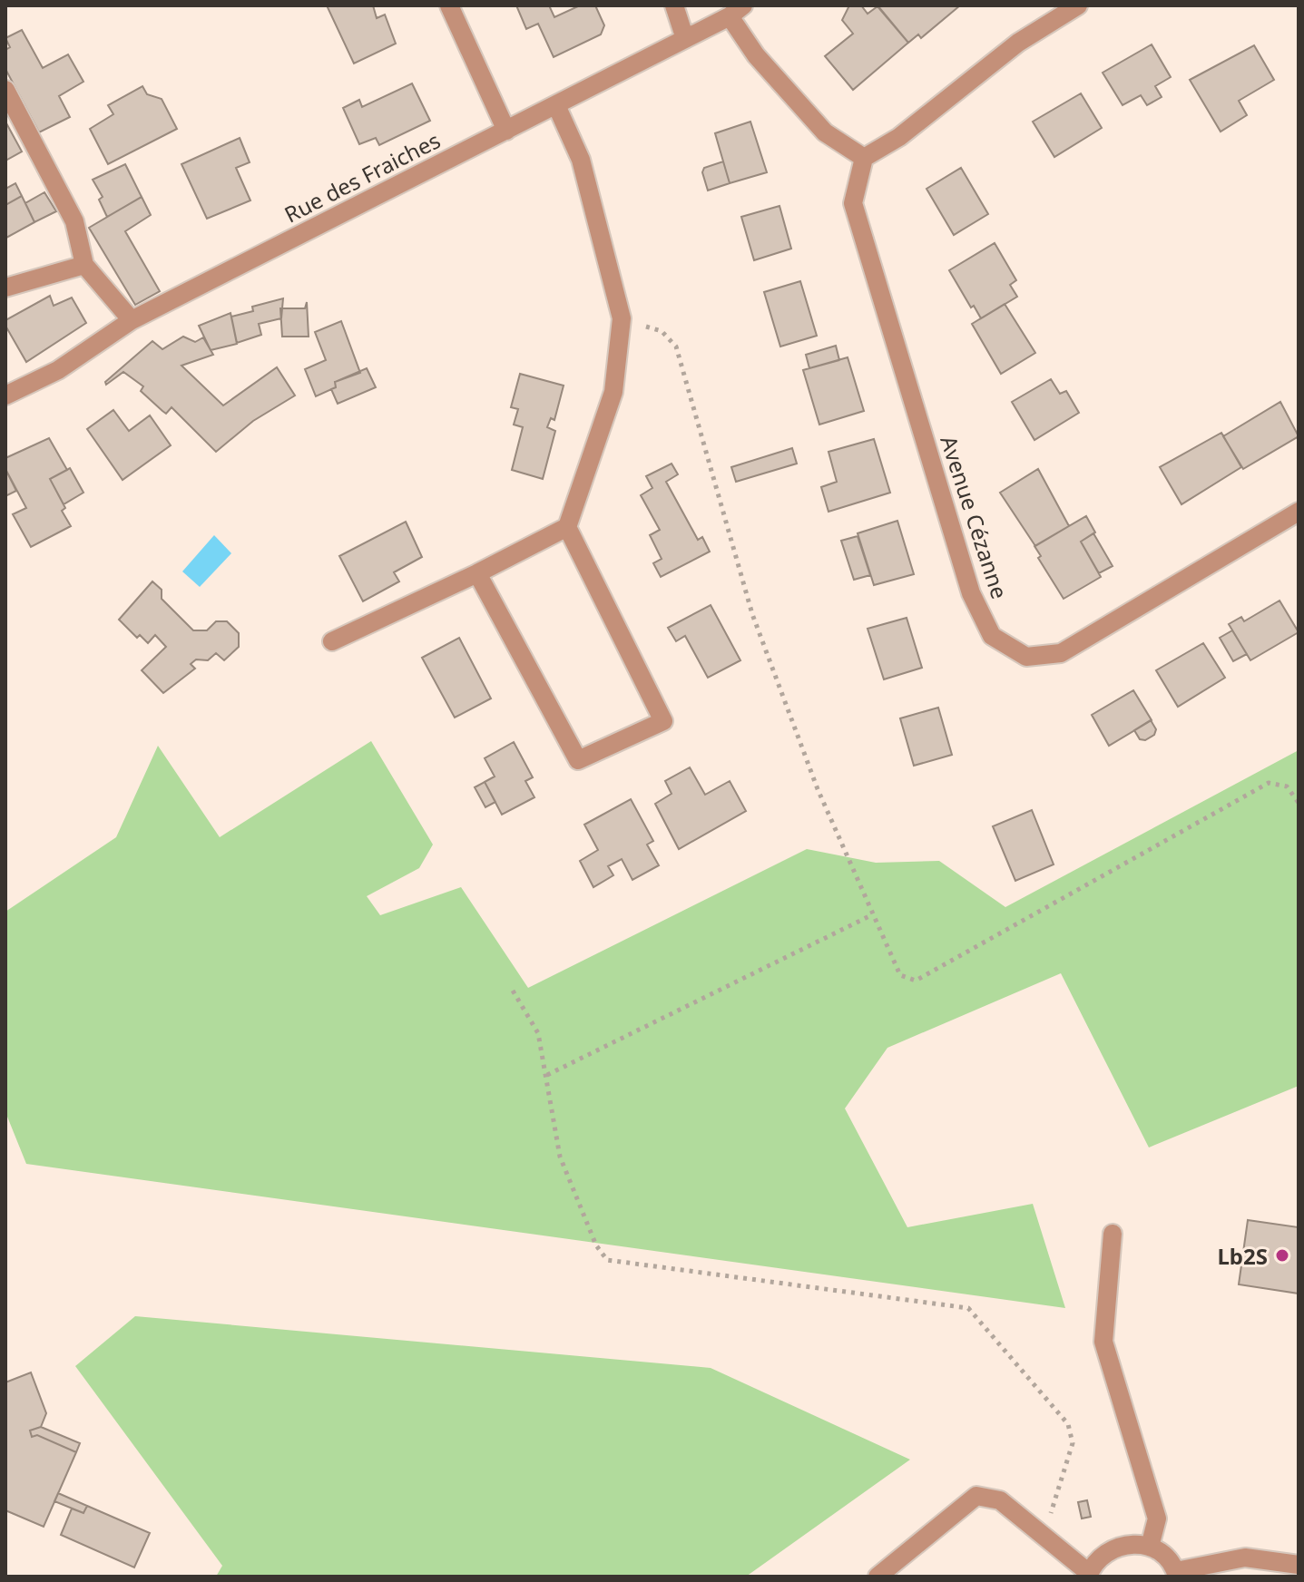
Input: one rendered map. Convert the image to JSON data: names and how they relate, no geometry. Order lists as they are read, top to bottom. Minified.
{"streets":{"street":["Rue des Fraiches","Avenue Cézanne"]},"places":["Lb2S"]}
